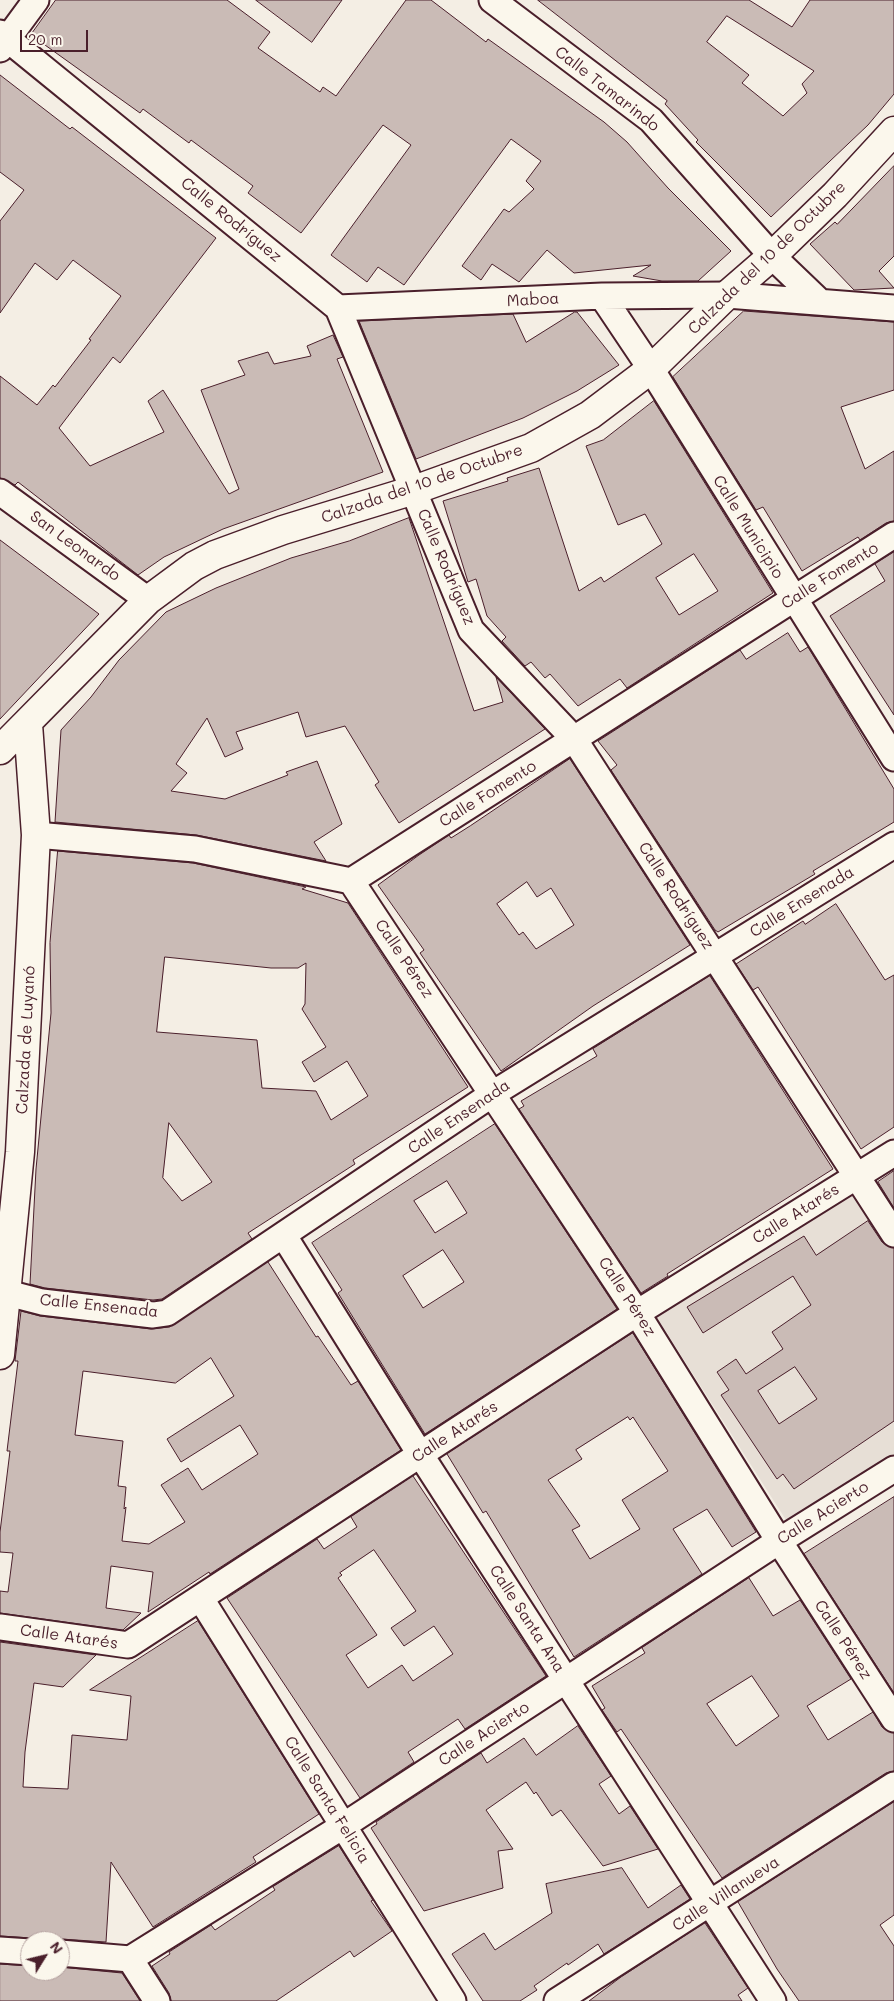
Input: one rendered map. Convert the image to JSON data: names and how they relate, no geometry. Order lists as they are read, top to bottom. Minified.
{"streets":{"main road":["Calzada del 10 de Octubre","Calzada de Luyanó"],"street":["Calle Tamarindo","Calle Rodríguez","Maboa","Calle Municipio","San Leonardo","Calle Fomento","Calle Ensenada","Calle Pérez","Calle Atarés","Calle Acierto","Calle Santa Ana","Calle Santa Felicia","Calle Villanueva"]},"crossings":[["Calle Tamarindo","Calzada del 10 de Octubre"],["Calle Tamarindo","Maboa"],["Calle Rodríguez","Calzada del 10 de Octubre"],["Calle Rodríguez","Maboa"],["Calle Rodríguez","Calle Fomento"],["Calle Rodríguez","Calle Ensenada"],["Calle Rodríguez","Calle Atarés"],["Calzada del 10 de Octubre","Maboa"],["Calzada del 10 de Octubre","Calle Municipio"],["Calzada del 10 de Octubre","San Leonardo"],["Calzada del 10 de Octubre","Calzada de Luyanó"],["Maboa","Calle Municipio"],["Calle Municipio","Calle Fomento"],["Calle Fomento","Calle Pérez"],["Calle Ensenada","Calle Pérez"],["Calle Ensenada","Calzada de Luyanó"],["Calle Ensenada","Calle Santa Ana"],["Calle Pérez","Calle Atarés"],["Calle Pérez","Calle Acierto"],["Calle Atarés","Calle Santa Ana"],["Calle Atarés","Calle Santa Felicia"],["Calle Acierto","Calle Santa Ana"],["Calle Acierto","Calle Santa Felicia"],["Calle Santa Ana","Calle Villanueva"]],"scale_bar":"20 m","north":"top right"}
